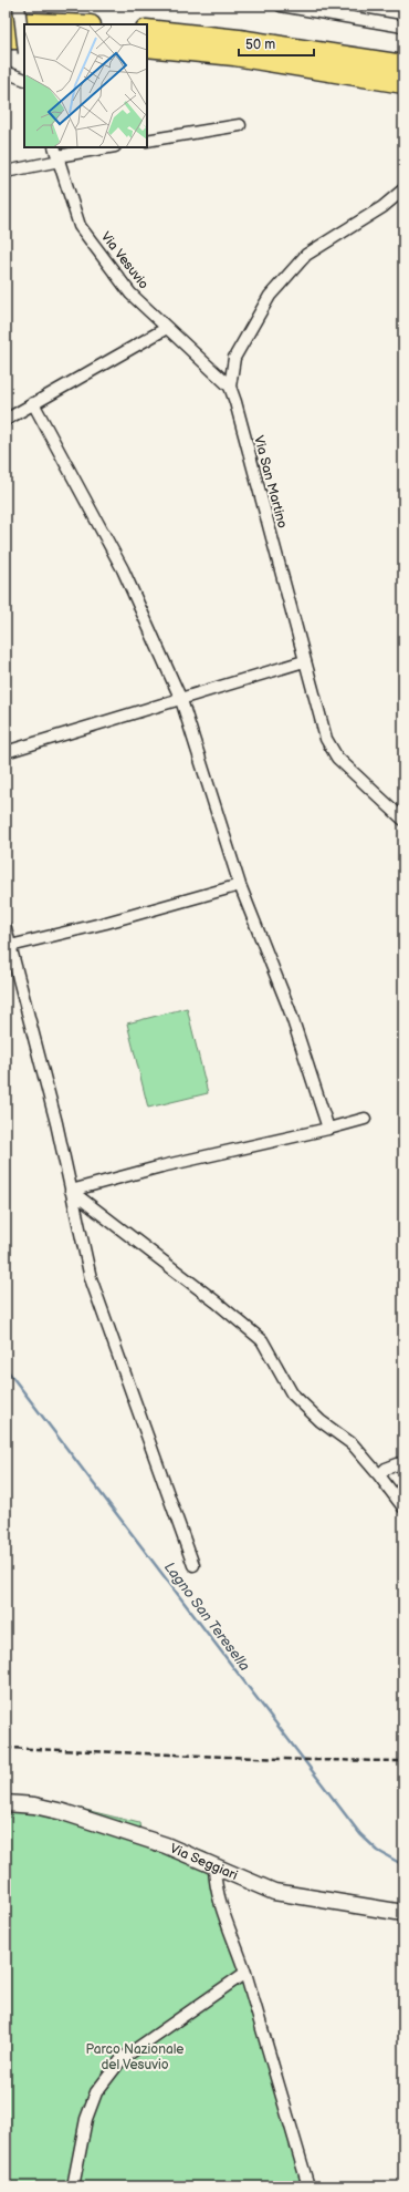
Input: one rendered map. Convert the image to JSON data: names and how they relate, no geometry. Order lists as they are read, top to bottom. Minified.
{"streets":{"main road":["Via Seggiari"],"street":["Via Vesuvio","Via San Martino"]},"crossings":[["Via Vesuvio","Via San Martino"]],"water":["Lagno San Teresella"],"parks":["Parco Nazionale del Vesuvio"],"scale_bar":"50 m"}
